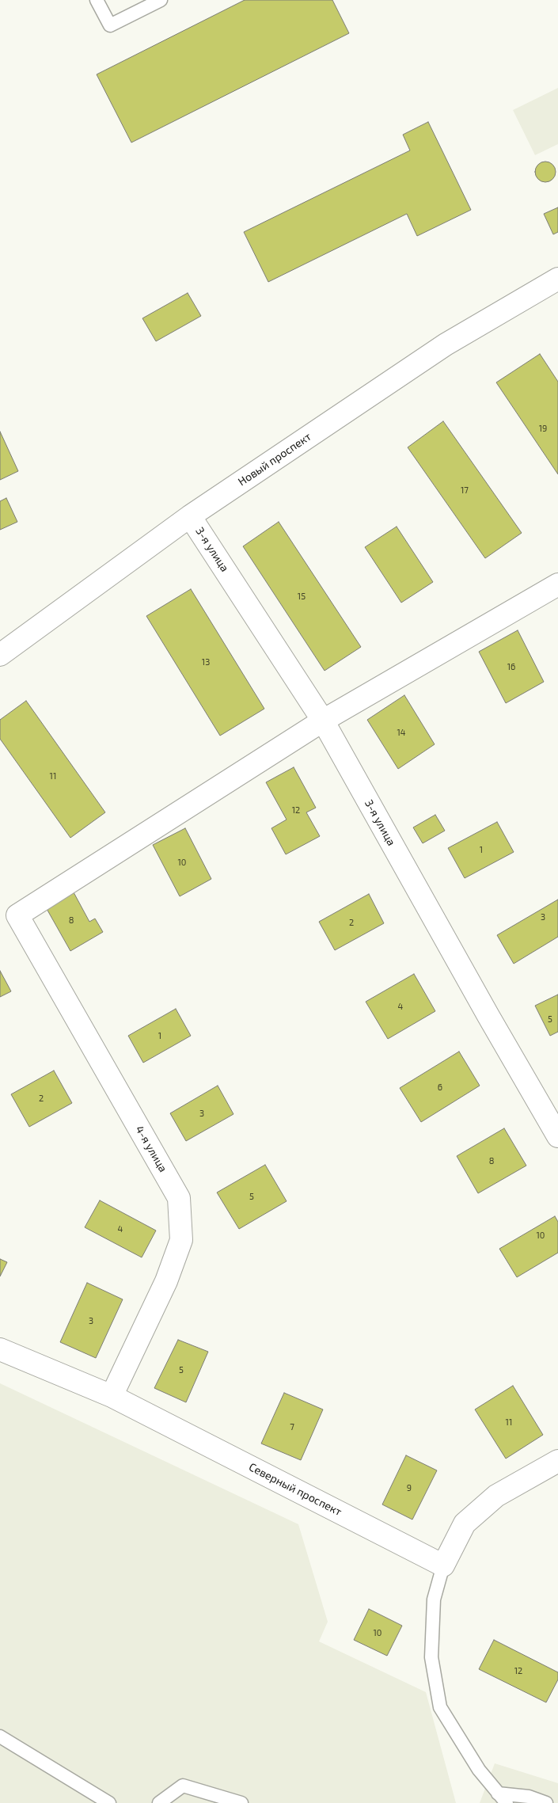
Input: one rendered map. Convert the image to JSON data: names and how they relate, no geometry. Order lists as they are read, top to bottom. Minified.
{"streets":{"street":["Новый проспект","3-я улица","4-я улица","Северный проспект"]},"crossings":[["Новый проспект","3-я улица"],["3-я улица","4-я улица"],["4-я улица","Северный проспект"]],"house_numbers":["19","17","15","13","16","14","11","12","1","10","3","8","2","4","5","1","6","2","3","8","5","4","10","3","5","11","7","9","10","12"]}
